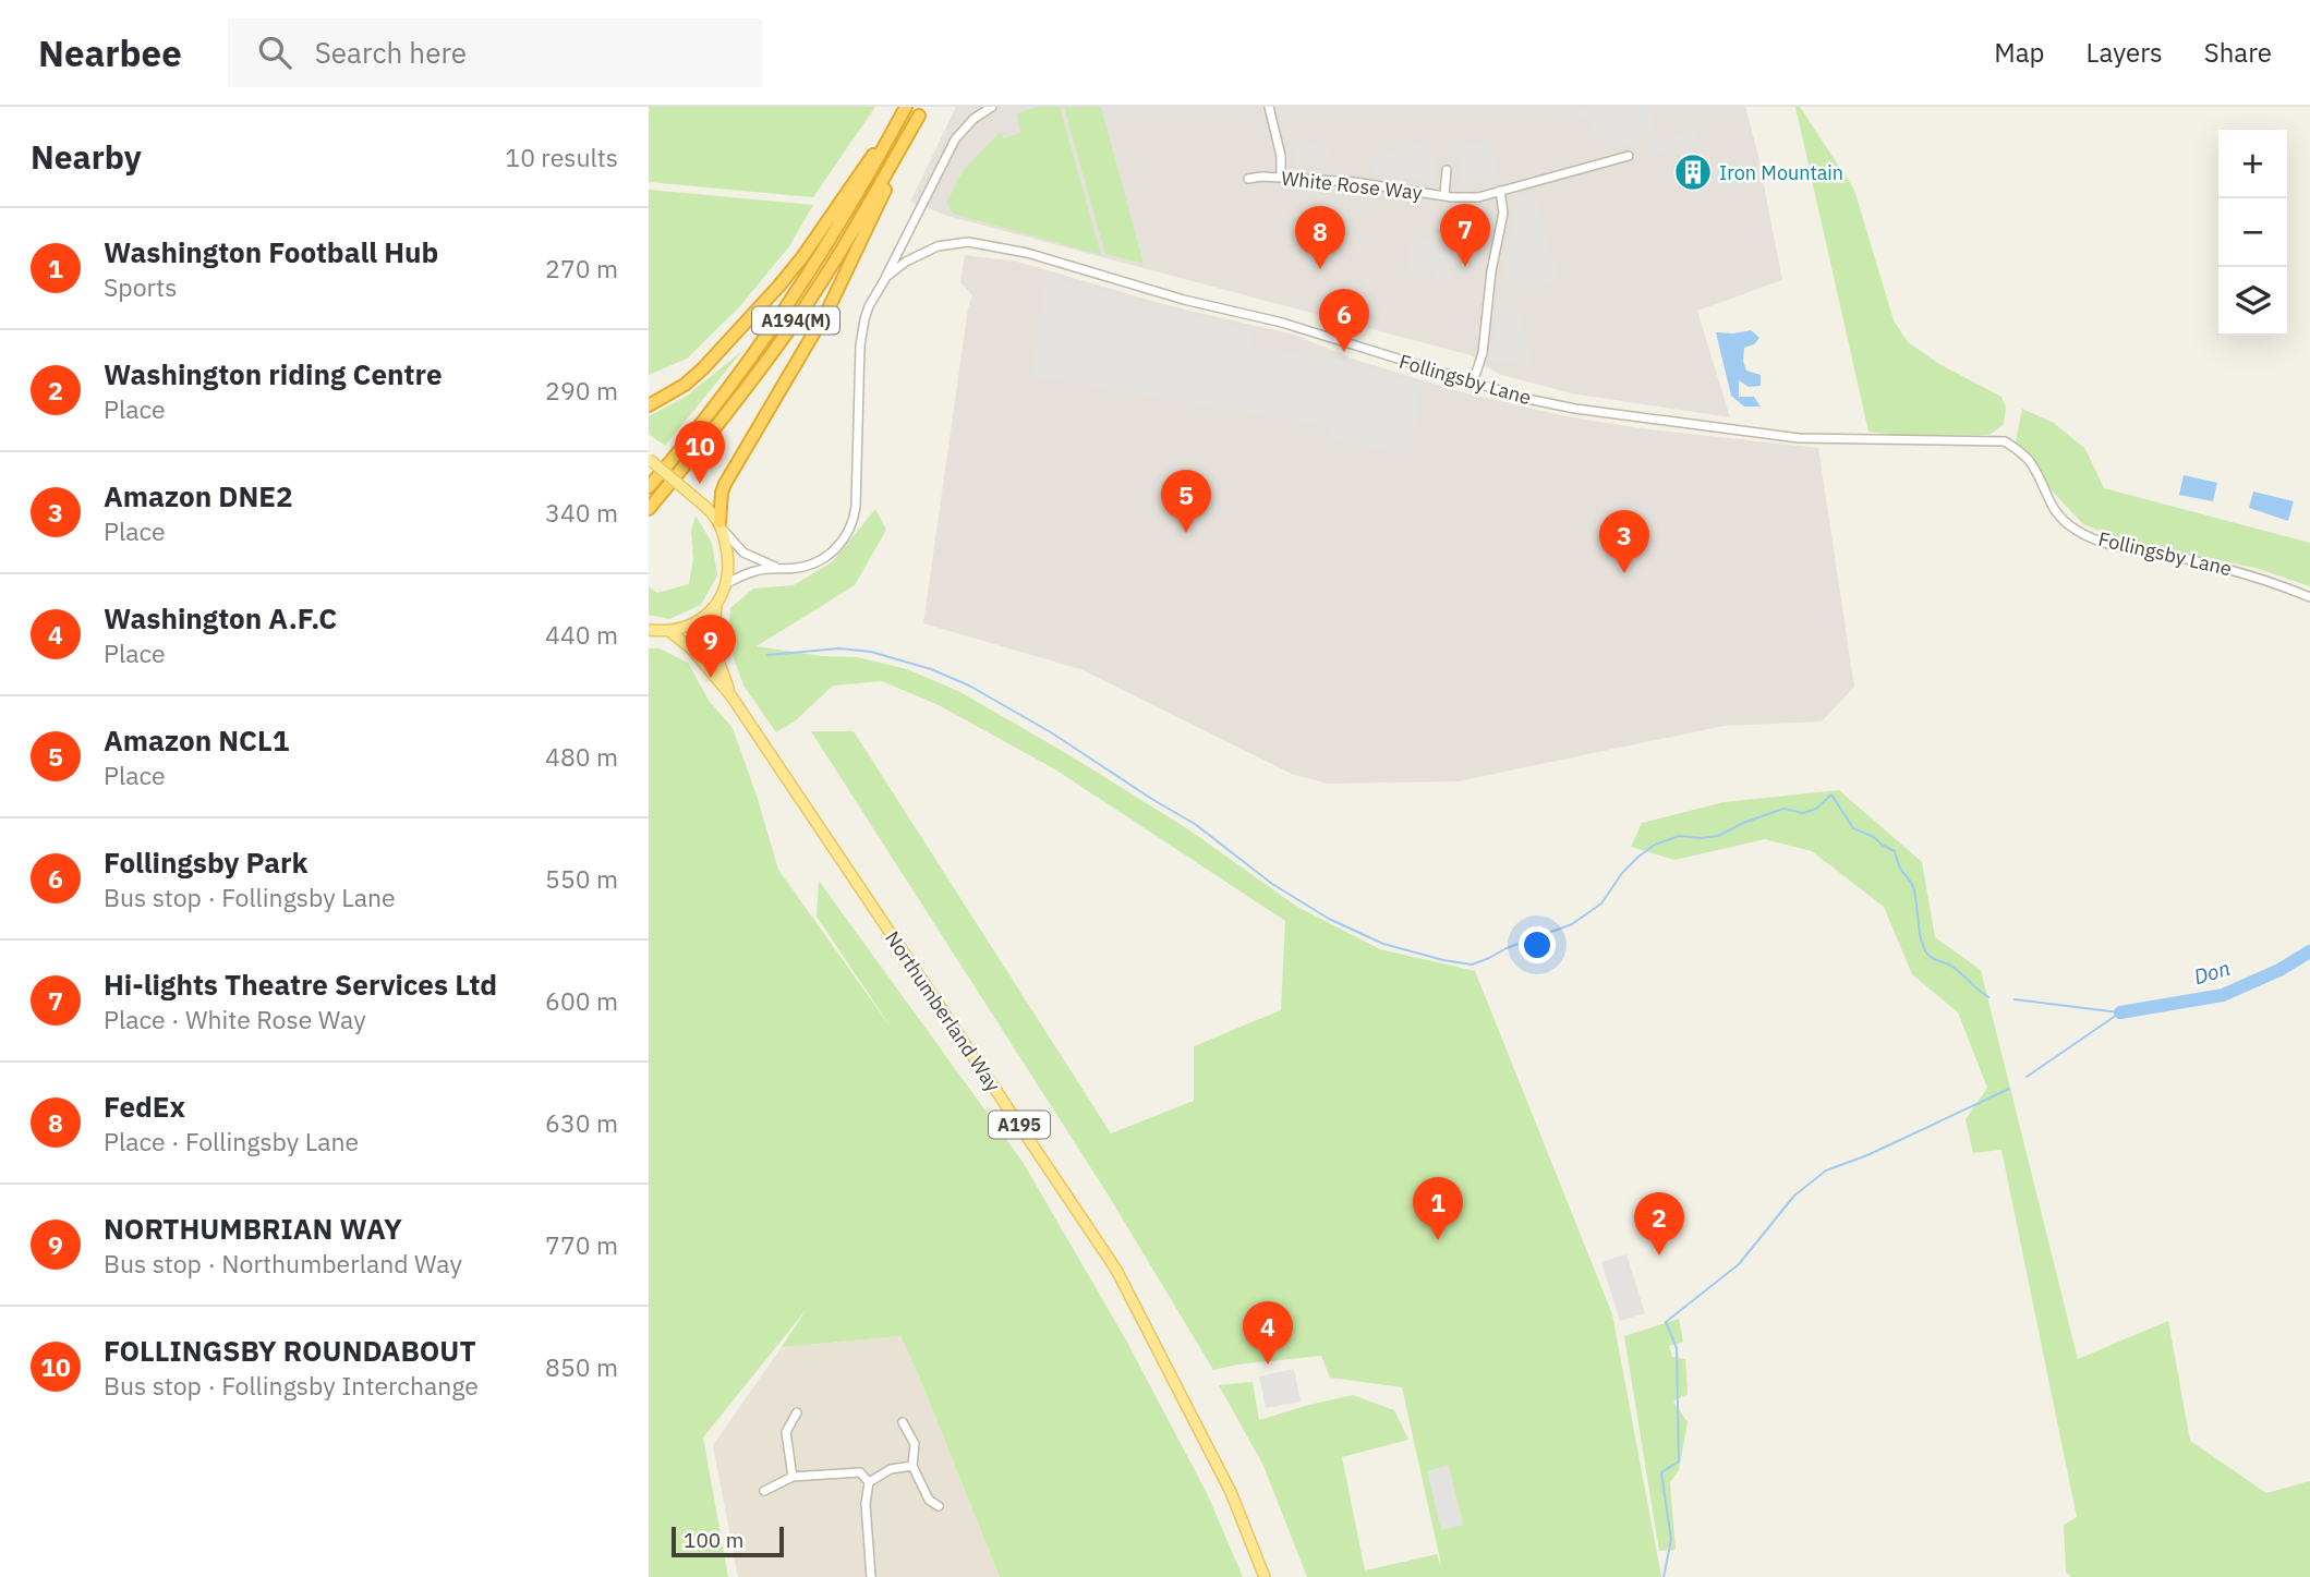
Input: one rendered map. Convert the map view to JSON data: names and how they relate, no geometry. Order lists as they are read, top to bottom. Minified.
{"streets":{"highway":["A194(M)"],"main road":["Northumberland Way","A195"],"street":["White Rose Way","Follingsby Lane"]},"water":["Don"],"places":{"building":["Iron Mountain"]},"scale_bar":"100 m","page":{"header":"Nearbee","search":"Search here","nav":["Map","Layers","Share"],"heading":["Nearby","10 results"],"map_buttons":["+","−"],"pins":["7","8","6","10","5","3","9","1","2","4"],"list":[{"mark":"1","name":"Washington Football Hub","note":"Sports","value":"270 m"},{"mark":"2","name":"Washington riding Centre","note":"Place","value":"290 m"},{"mark":"3","name":"Amazon DNE2","note":"Place","value":"340 m"},{"mark":"4","name":"Washington A.F.C","note":"Place","value":"440 m"},{"mark":"5","name":"Amazon NCL1","note":"Place","value":"480 m"},{"mark":"6","name":"Follingsby Park","note":"Bus stop · Follingsby Lane","value":"550 m"},{"mark":"7","name":"Hi-lights Theatre Services Ltd","note":"Place · White Rose Way","value":"600 m"},{"mark":"8","name":"FedEx","note":"Place · Follingsby Lane","value":"630 m"},{"mark":"9","name":"NORTHUMBRIAN WAY","note":"Bus stop · Northumberland Way","value":"770 m"},{"mark":"10","name":"FOLLINGSBY ROUNDABOUT","note":"Bus stop · Follingsby Interchange","value":"850 m"}],"scale":"100 m"}}
